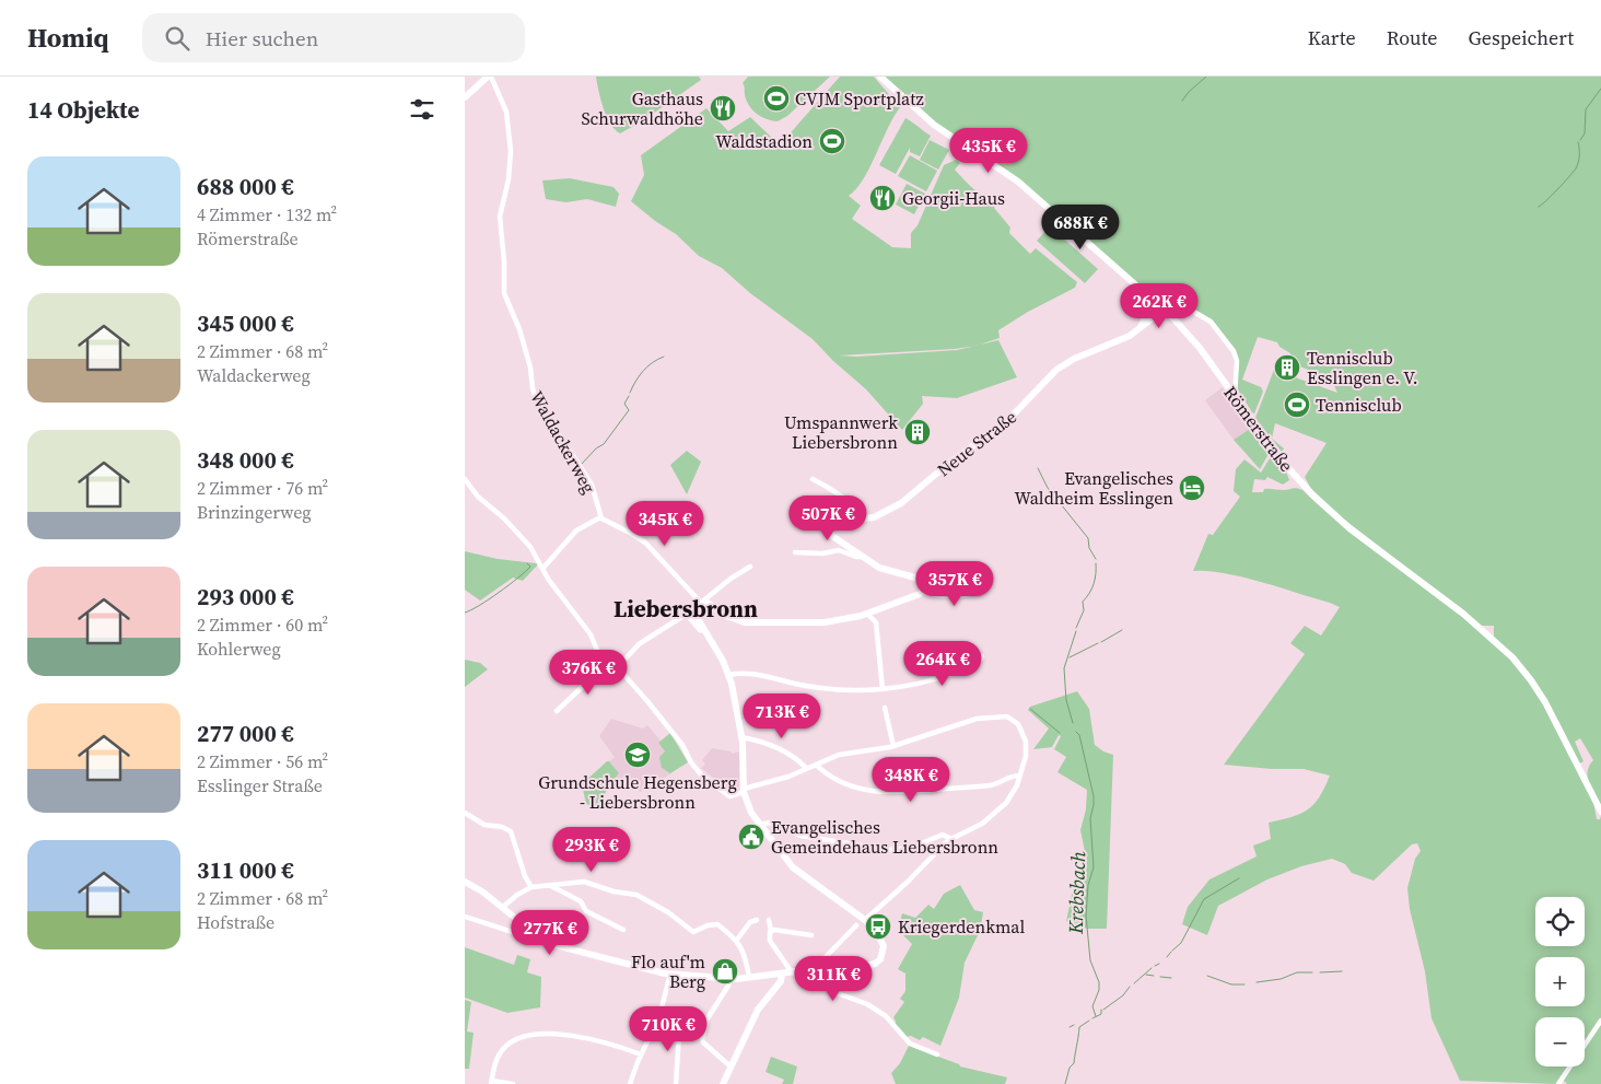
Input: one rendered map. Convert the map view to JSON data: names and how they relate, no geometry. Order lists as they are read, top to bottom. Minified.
{"streets":{"street":["Römerstraße","Waldackerweg","Neue Straße"]},"crossings":[["Römerstraße","Neue Straße"]],"districts":["Liebersbronn"],"water":["Krebsbach"],"places":{"sports":["CVJM Sportplatz","Waldstadion","Tennisclub"],"restaurant":["Gasthaus Schurwaldhöhe","Georgii-Haus"],"building":["Tennisclub Esslingen e. V.","Umspannwerk Liebersbronn"],"hotel":["Evangelisches Waldheim Esslingen"],"school or university":["Grundschule Hegensberg - Liebersbronn"],"public building":["Evangelisches Gemeindehaus Liebersbronn"],"bus stop":["Kriegerdenkmal"],"shop":["Flo auf'm Berg"]},"page":{"header":"Homiq","search":"Hier suchen","nav":["Karte","Route","Gespeichert"],"heading":"14 Objekte","price":["435K €","688K €","262K €","507K €","345K €","357K €","264K €","376K €","713K €","348K €","293K €","277K €","311K €","710K €"],"list":[{"name":"688 000 €","note":"4 Zimmer · 132 m² · Römerstraße"},{"name":"345 000 €","note":"2 Zimmer · 68 m² · Waldackerweg"},{"name":"348 000 €","note":"2 Zimmer · 76 m² · Brinzingerweg"},{"name":"293 000 €","note":"2 Zimmer · 60 m² · Kohlerweg"},{"name":"277 000 €","note":"2 Zimmer · 56 m² · Esslinger Straße"},{"name":"311 000 €","note":"2 Zimmer · 68 m² · Hofstraße"}],"map_buttons":["+","−"]}}
